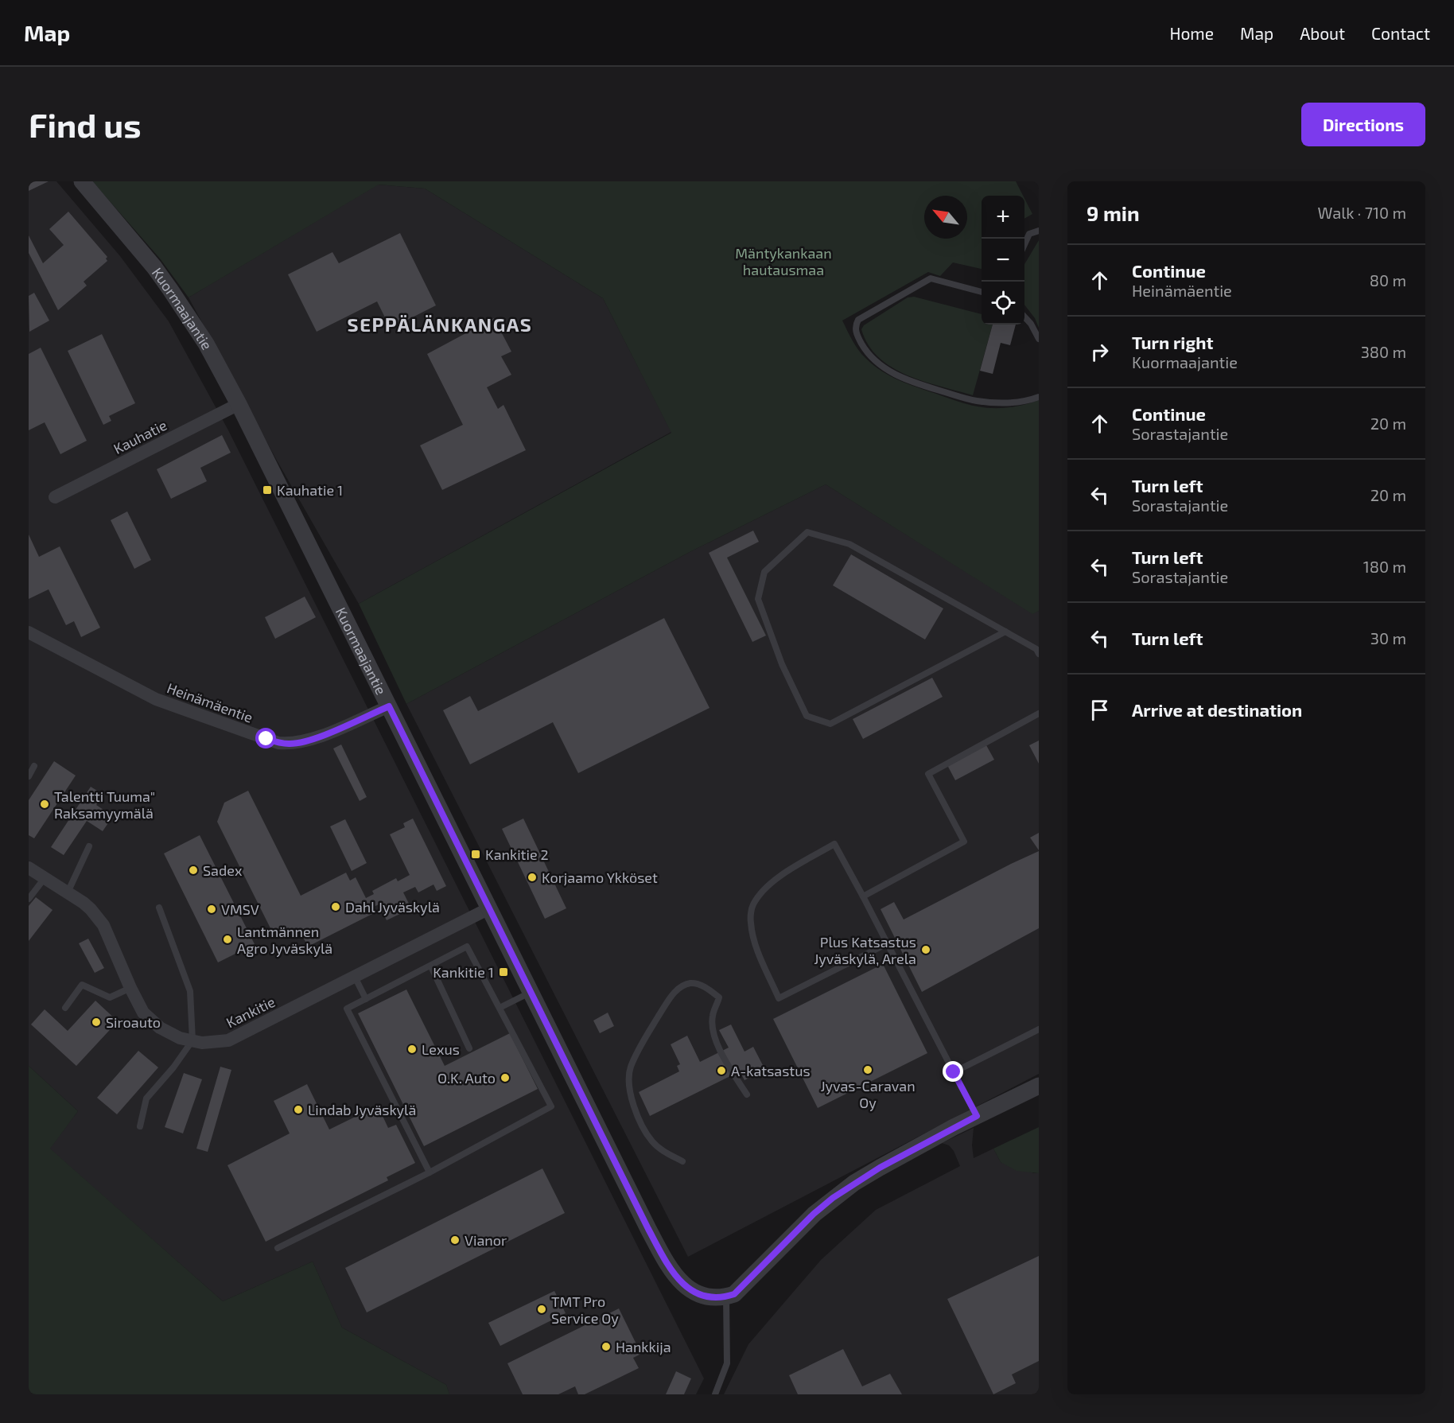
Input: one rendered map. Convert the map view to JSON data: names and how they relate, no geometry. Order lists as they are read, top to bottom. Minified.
{"streets":{"street":["Kuormaajantie","Kauhatie","Heinämäentie","Kankitie"]},"crossings":[["Kuormaajantie","Kauhatie"],["Kuormaajantie","Heinämäentie"],["Kuormaajantie","Kankitie"]],"districts":["SEPPÄLÄNKANGAS"],"parks":["Mäntykankaan hautausmaa"],"places":{"transit":["Kauhatie 1","Kankitie 2","Kankitie 1"],"other":["Talentti Tuuma\" Raksamyymälä","Sadex","Korjaamo Ykköset","Dahl Jyväskylä","VMSV","Lantmännen Agro Jyväskylä","Plus Katsastus Jyväskylä, Arela","Siroauto","Lexus","Jyvas-Caravan Oy","A-katsastus","O.K. Auto","Lindab Jyväskylä","Vianor","TMT Pro Service Oy","Hankkija"]},"north":"top left","page":{"header":"Map","nav":["Home","Map","About","Contact"],"buttons":"Directions","title":"Find us","heading":["9 min","Walk · 710 m"],"map_buttons":["+","−"],"list":[["Continue","Heinämäentie","80 m"],["Turn right","Kuormaajantie","380 m"],["Continue","Sorastajantie","20 m"],["Turn left","Sorastajantie","20 m"],["Turn left","Sorastajantie","180 m"],["Turn left","30 m"],"Arrive at destination"]}}
